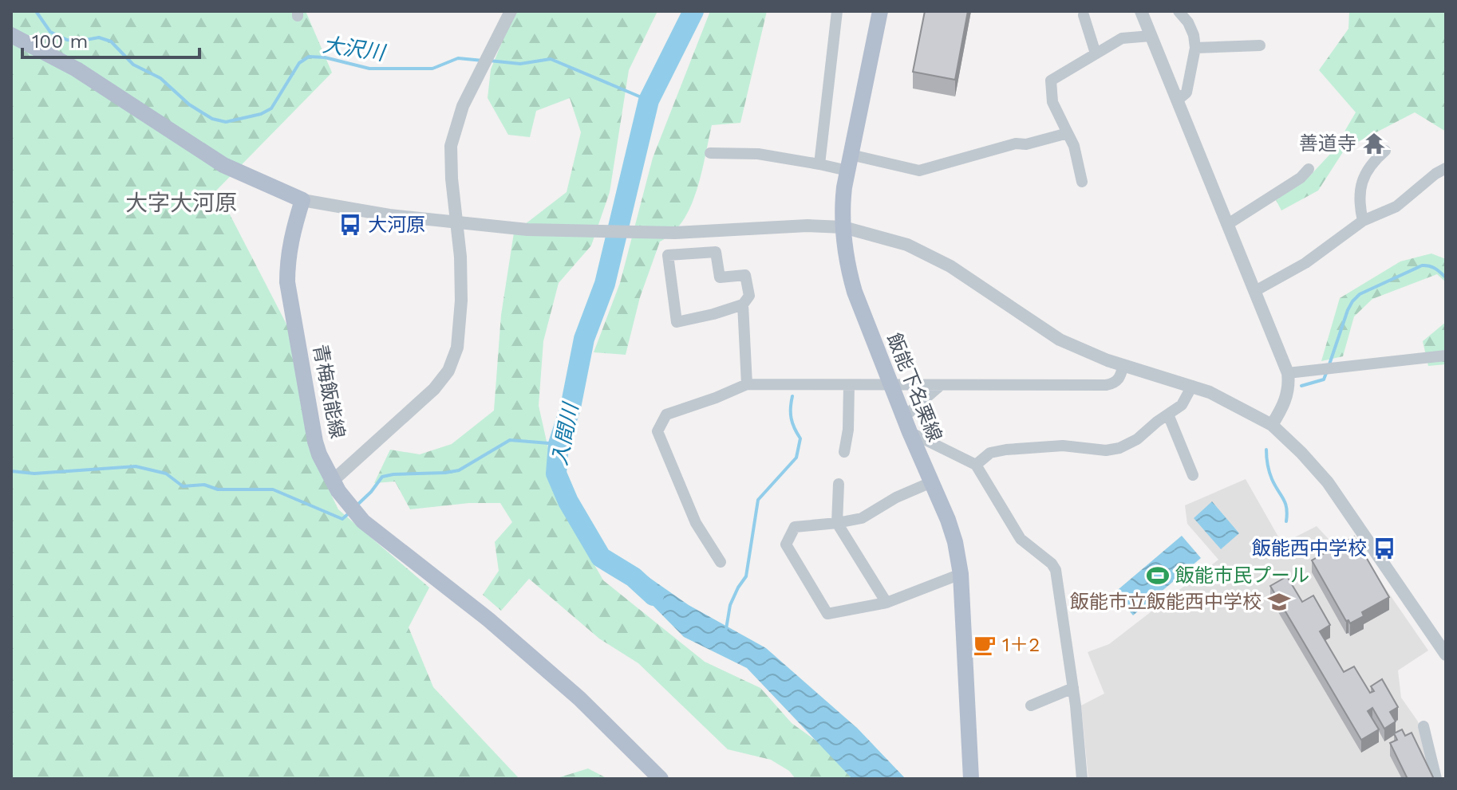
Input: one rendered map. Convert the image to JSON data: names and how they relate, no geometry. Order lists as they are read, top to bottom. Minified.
{"streets":{"main road":["飯能下名栗線","青梅飯能線"]},"districts":["大字大河原"],"water":["大沢川","入間川"],"places":{"temple":["善道寺"],"bus stop":["大河原","飯能西中学校"],"sports":["飯能市民プール"],"school or university":["飯能市立飯能西中学校"],"cafe":["1＋2"]},"scale_bar":"100 m"}
